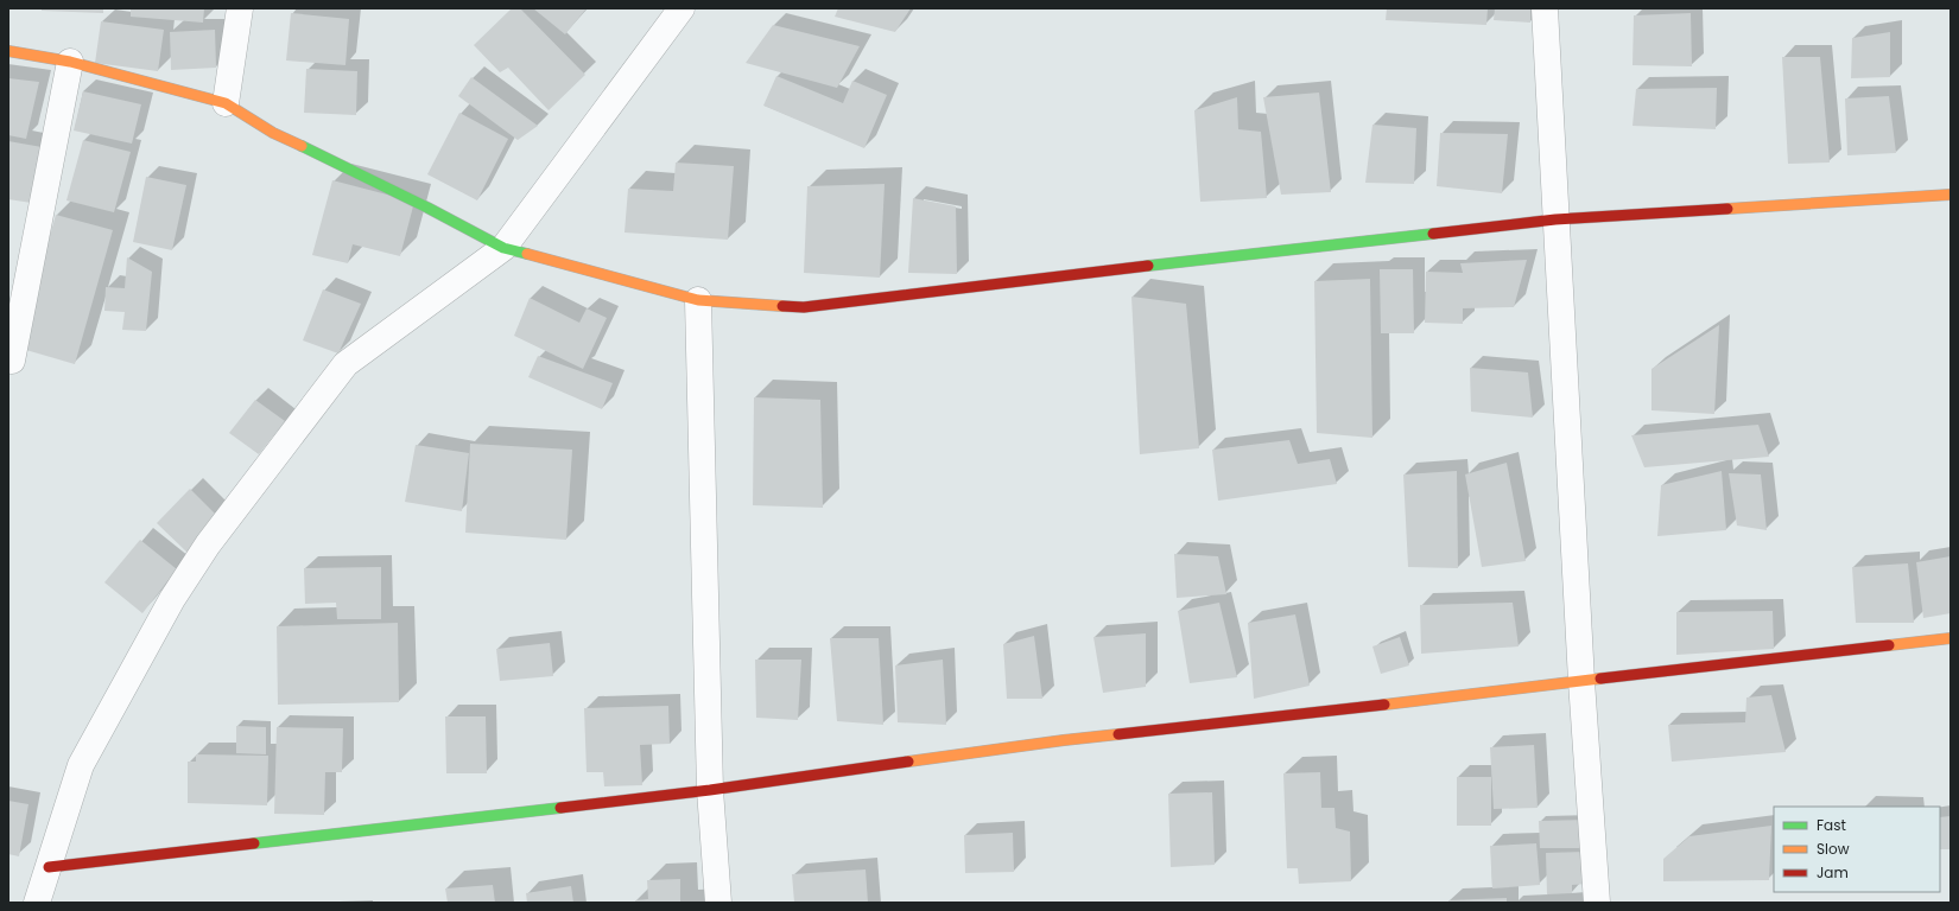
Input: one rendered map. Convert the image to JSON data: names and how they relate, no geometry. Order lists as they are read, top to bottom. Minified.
{"legend":["Fast","Slow","Jam"]}
